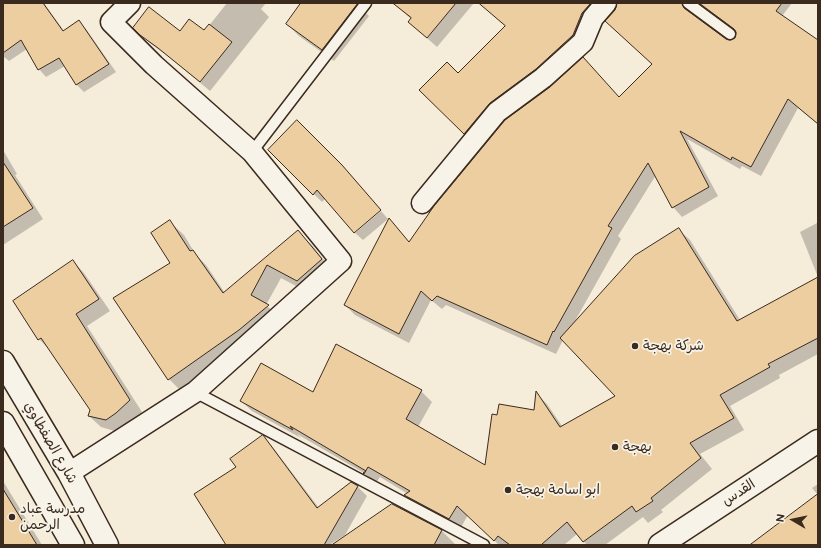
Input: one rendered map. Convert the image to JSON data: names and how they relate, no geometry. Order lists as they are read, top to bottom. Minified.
{"streets":{"main road":["شارع الصفطاوي","القدس"]},"places":["شركة بهجة","بهجة","ابو اسامة بهجة","مدرسة عباد الرحمن"],"north":"left"}
